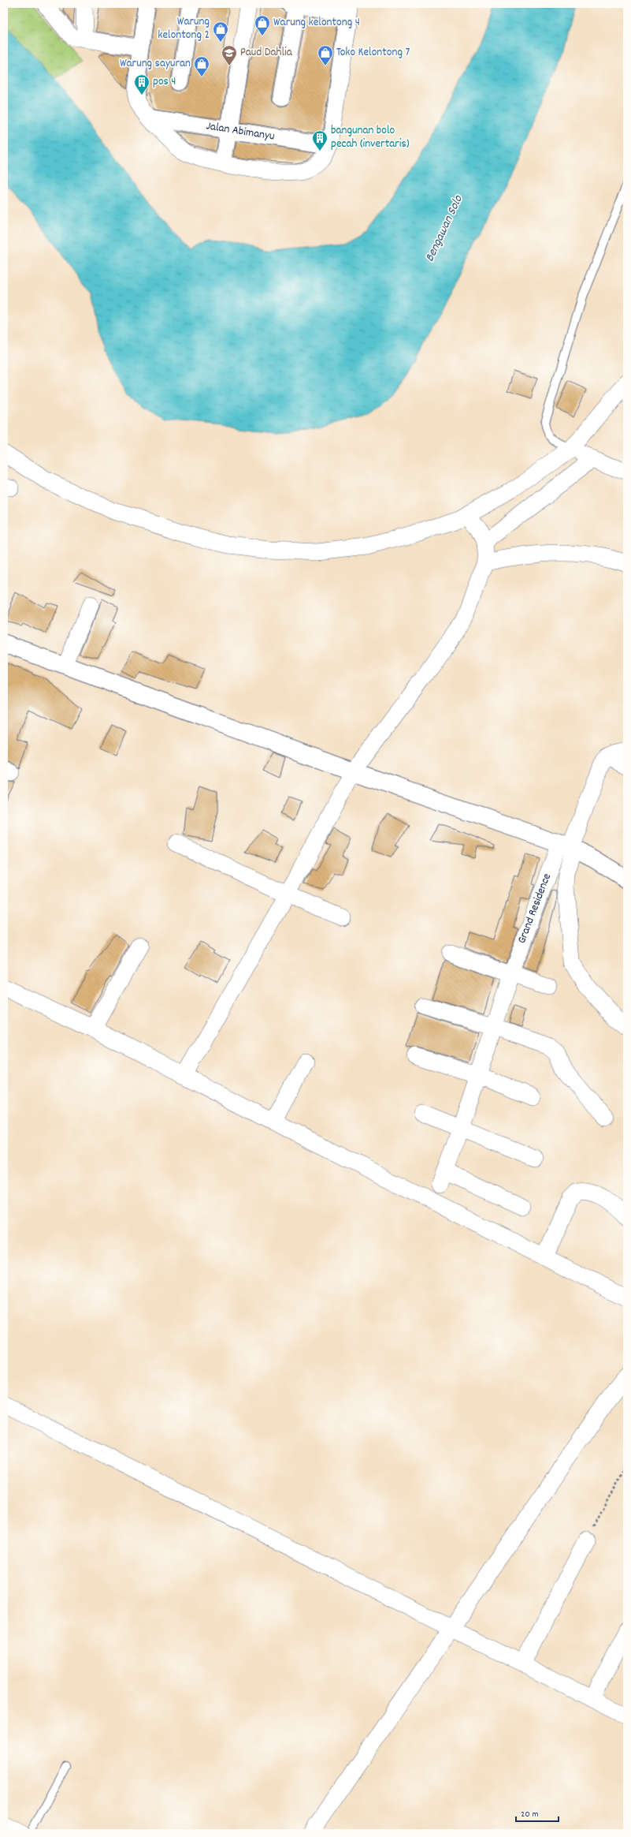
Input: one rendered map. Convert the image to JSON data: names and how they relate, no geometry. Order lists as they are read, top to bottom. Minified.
{"streets":{"street":["Jalan Abimanyu","Grand Residence"]},"water":["Bengawan Solo"],"places":{"shop":["Warung kelontong 4","Warung kelontong 2","Toko Kelontong 7","Warung sayuran"],"school or university":["Paud Dahlia"],"building":["pos 4","bangunan bolo pecah (invertaris)"]},"scale_bar":"20 m"}
